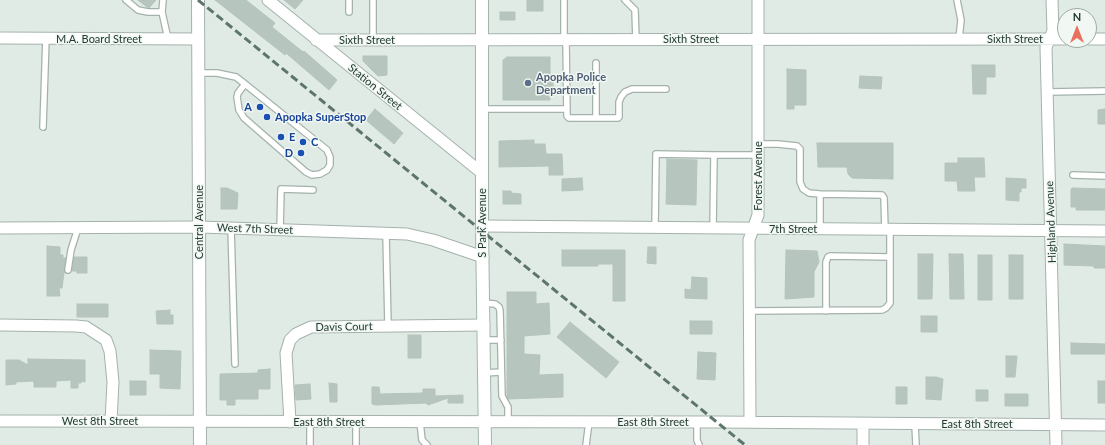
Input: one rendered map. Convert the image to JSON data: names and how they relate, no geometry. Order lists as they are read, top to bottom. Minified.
{"streets":{"main road":["Central Avenue","S Park Avenue"],"street":["M.A. Board Street","Sixth Street","Station Street","Forest Avenue","Highland Avenue","West 7th Street","7th Street","Davis Court","West 8th Street","East 8th Street"]},"crossings":[["M.A. Board Street","Central Avenue"],["Sixth Street","Station Street"],["Sixth Street","Forest Avenue"],["Sixth Street","Highland Avenue"],["Sixth Street","S Park Avenue"],["Station Street","S Park Avenue"],["Forest Avenue","7th Street"],["Forest Avenue","East 8th Street"],["Central Avenue","West 7th Street"],["Central Avenue","West 8th Street"],["Central Avenue","East 8th Street"],["Highland Avenue","7th Street"],["Highland Avenue","East 8th Street"],["S Park Avenue","West 7th Street"],["S Park Avenue","7th Street"],["S Park Avenue","Davis Court"],["S Park Avenue","East 8th Street"],["Davis Court","East 8th Street"],["West 8th Street","East 8th Street"]],"places":["Apopka Police Department","A","Apopka SuperStop","E","C","D"],"north":"top"}
